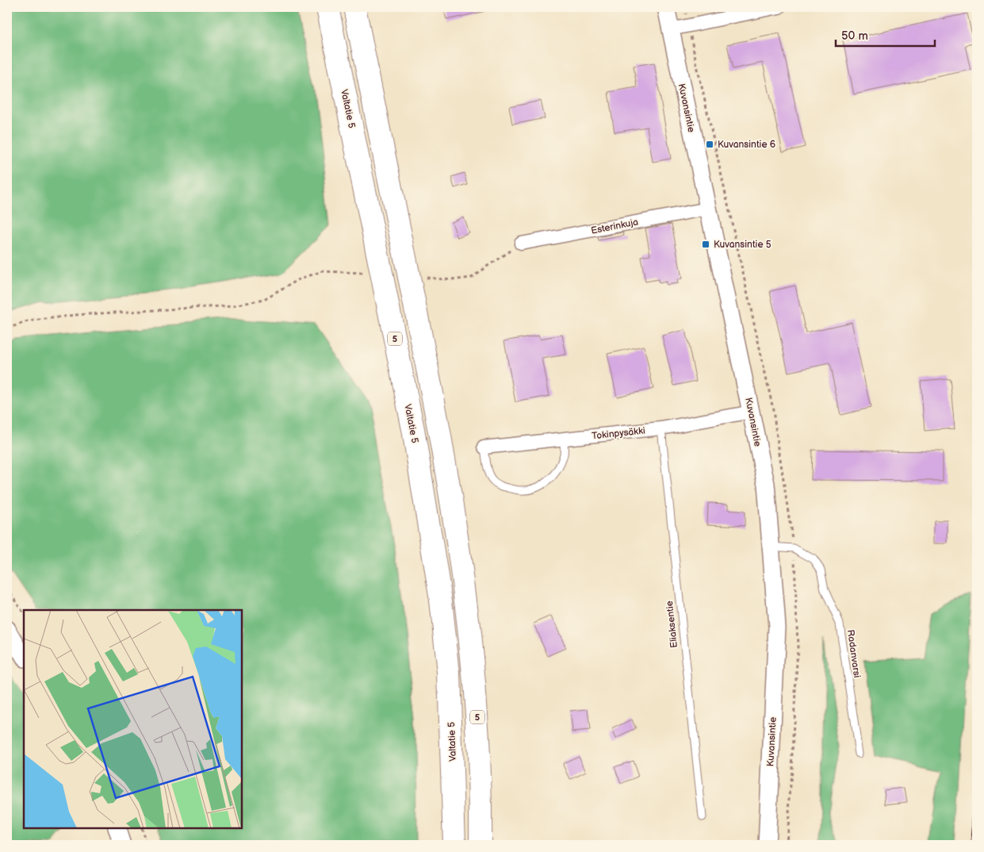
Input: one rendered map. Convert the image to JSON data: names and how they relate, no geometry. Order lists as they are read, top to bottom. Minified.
{"streets":{"highway":["Valtatie 5","5"],"street":["Kuvansintie","Esterinkuja","Tokinpysäkki"],"lane":["Eliaksentie","Radanvarsi"]},"crossings":[["Kuvansintie","Esterinkuja"],["Kuvansintie","Tokinpysäkki"],["Kuvansintie","Radanvarsi"],["Tokinpysäkki","Eliaksentie"]],"places":{"transit":["Kuvansintie 6","Kuvansintie 5"]},"scale_bar":"50 m"}
